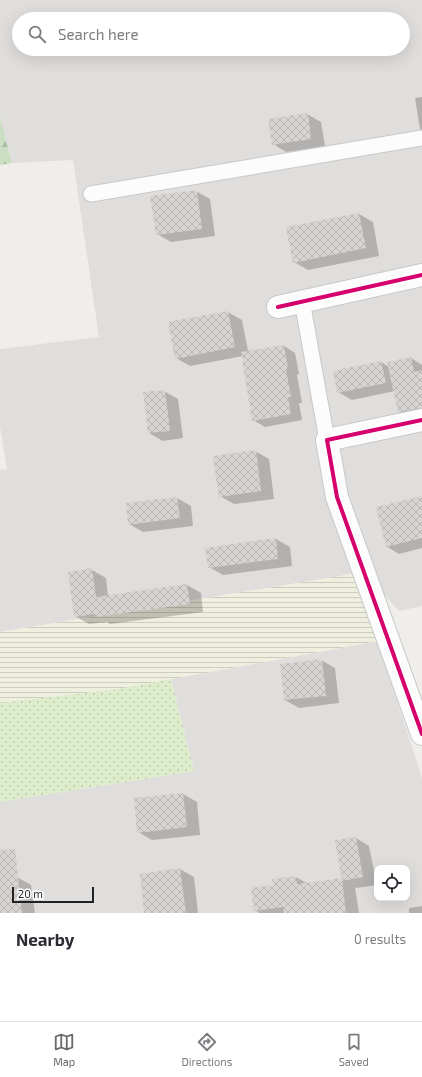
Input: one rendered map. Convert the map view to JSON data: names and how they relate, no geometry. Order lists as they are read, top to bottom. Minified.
{"scale_bar":"20 m","page":{"search":"Search here","scale":"20 m","heading":["Nearby","0 results"],"nav":["Map","Directions","Saved"]}}
